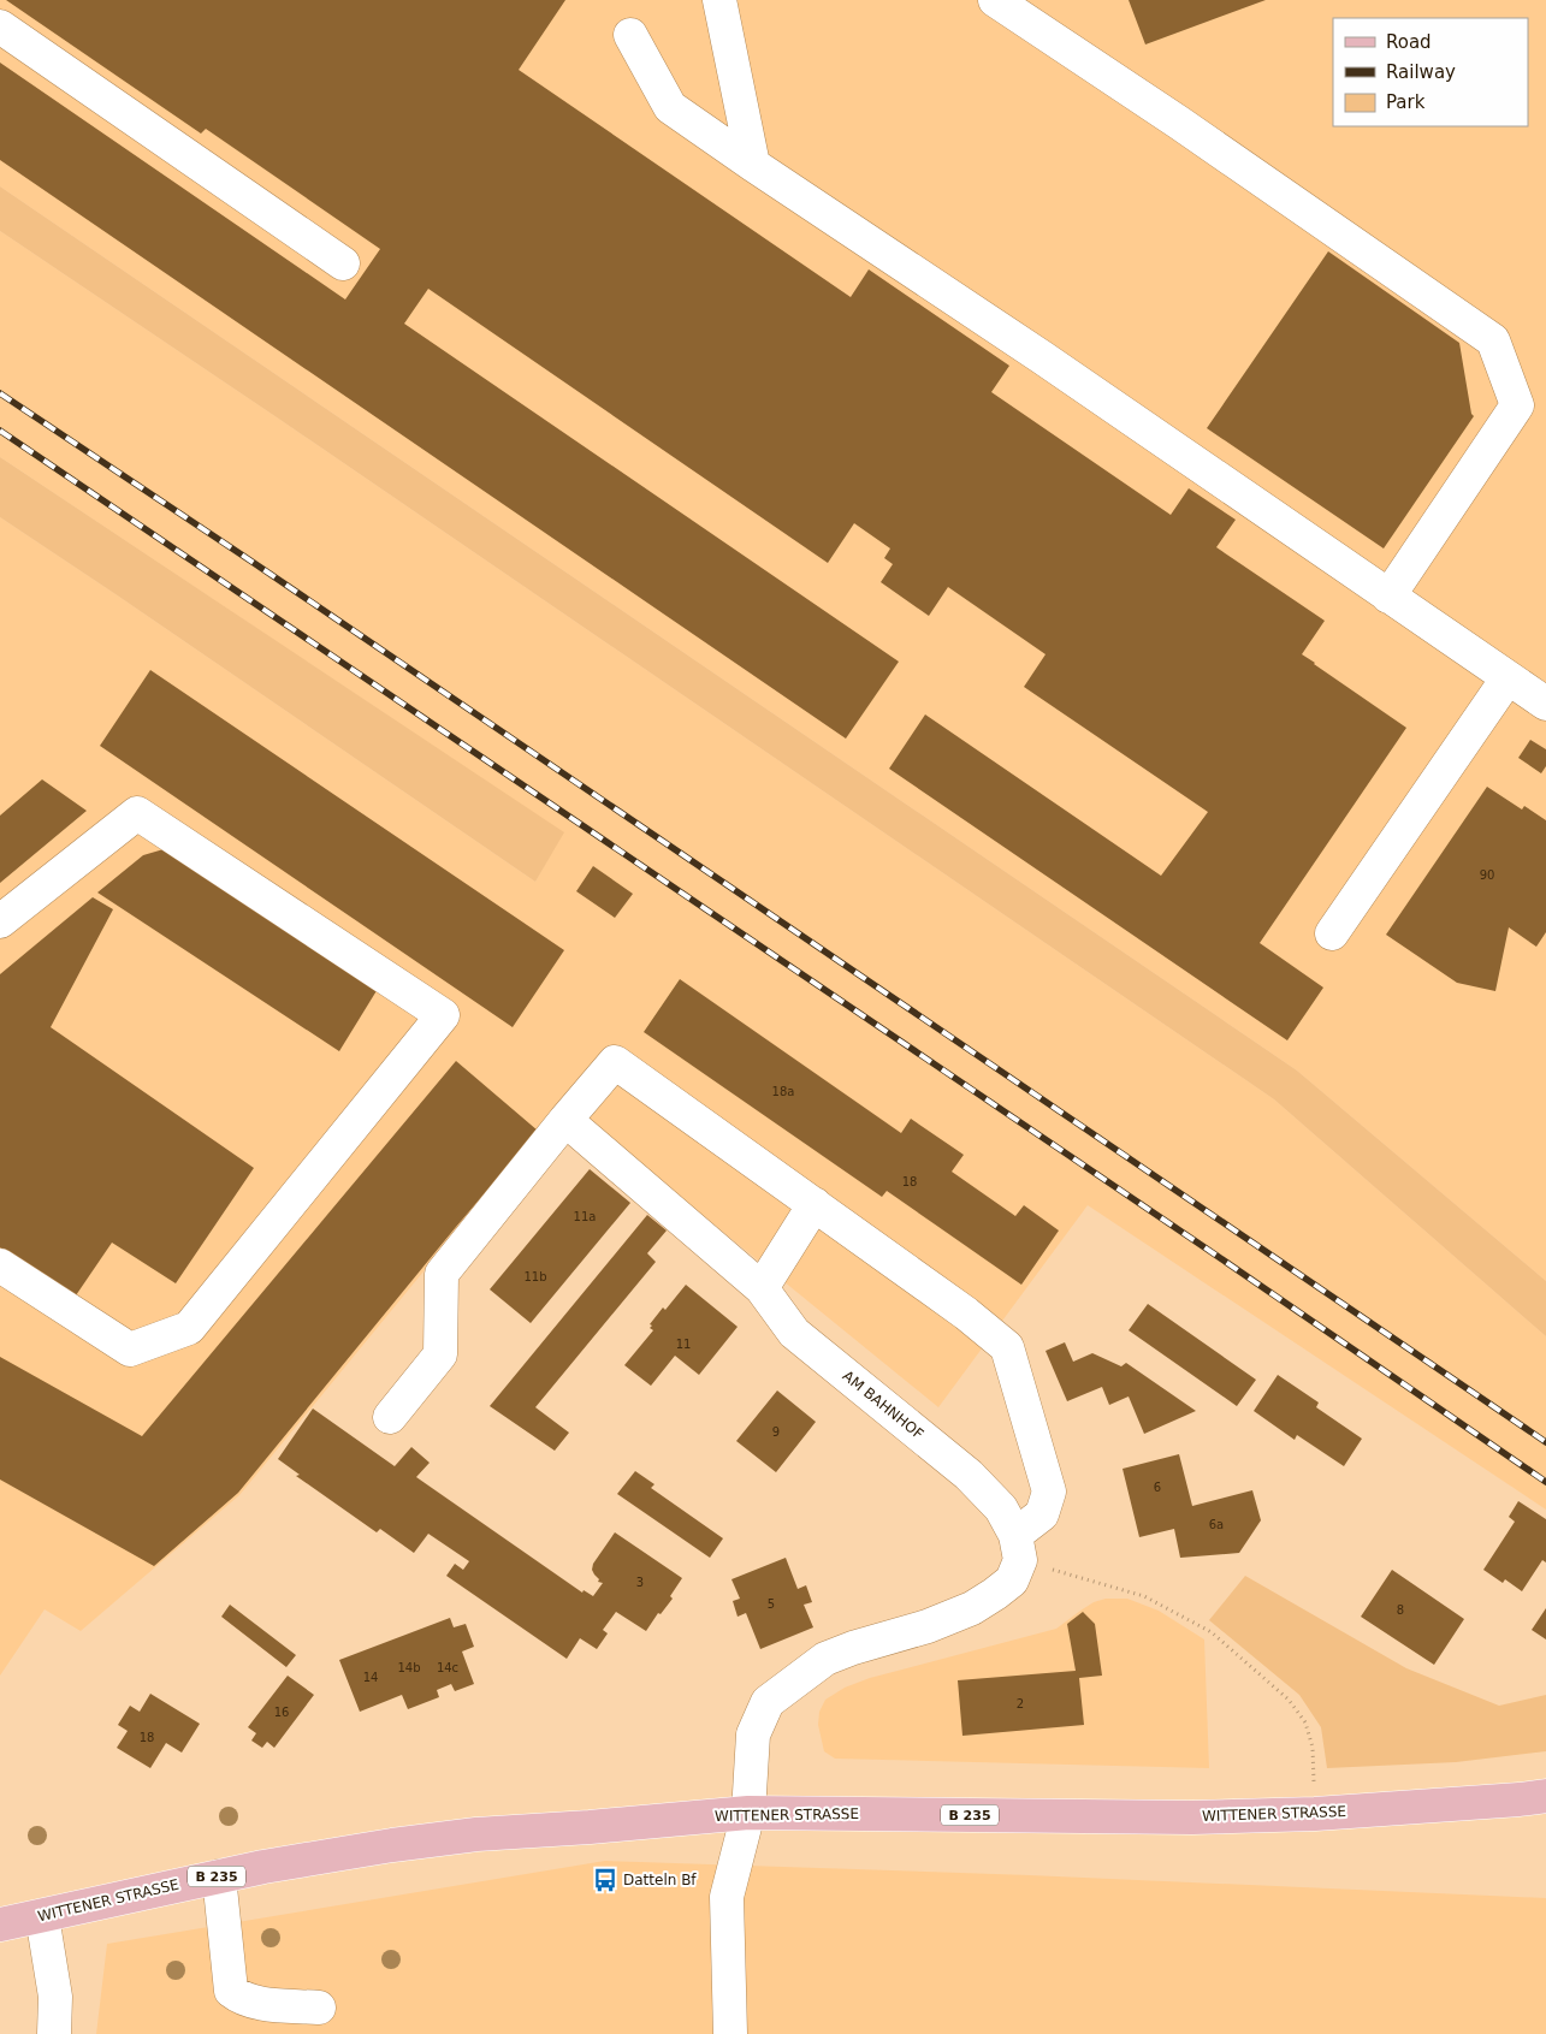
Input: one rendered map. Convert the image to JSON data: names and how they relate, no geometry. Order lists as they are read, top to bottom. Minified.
{"streets":{"main road":["WITTENER STRASSE","B 235"],"street":["AM BAHNHOF"]},"places":{"bus stop":["Datteln Bf"]},"house_numbers":["90","18a","18","11a","11b","11","9","6","6a","3","5","8","14b","14c","14","2","16","18"],"legend":["Road","Railway","Park"]}
